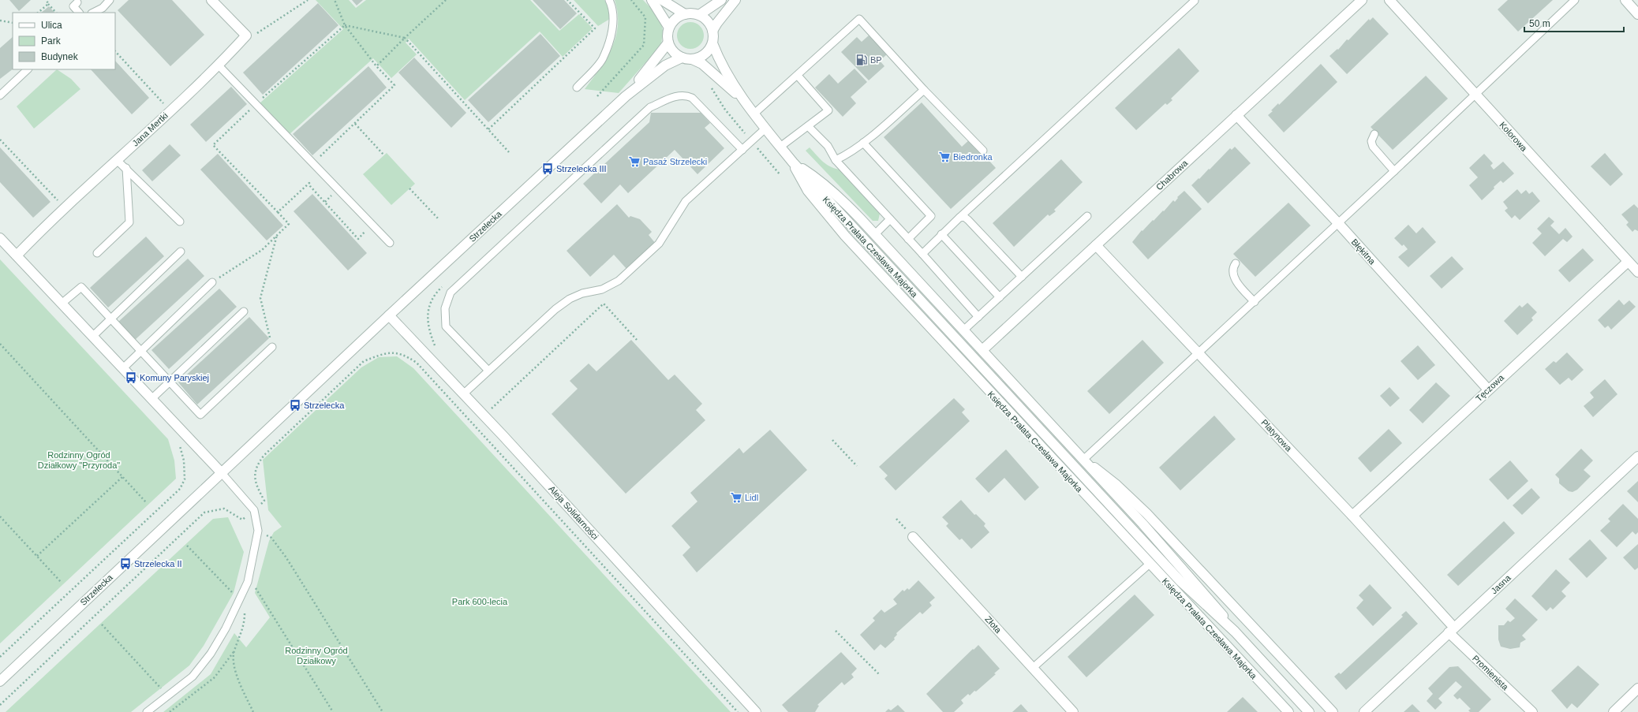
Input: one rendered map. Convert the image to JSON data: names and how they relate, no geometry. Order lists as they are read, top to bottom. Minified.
{"streets":{"street":["Jana Mertki","Kolorowa","Chabrowa","Strzelecka","Księdza Prałata Czesława Majorka","Błękitna","Tęczowa","Platynowa","Aleja Solidarności","Jasna","Złota","Promienista"]},"crossings":[["Kolorowa","Tęczowa"],["Chabrowa","Księdza Prałata Czesława Majorka"],["Chabrowa","Błękitna"],["Chabrowa","Platynowa"],["Strzelecka","Księdza Prałata Czesława Majorka"],["Strzelecka","Aleja Solidarności"],["Błękitna","Tęczowa"],["Tęczowa","Platynowa"],["Platynowa","Jasna"],["Platynowa","Promienista"],["Jasna","Promienista"]],"parks":["Rodzinny Ogród Działkowy \"Przyroda\"","Park 600-lecia","Rodzinny Ogród Działkowy"],"places":{"fuel station":["BP"],"supermarket":["Biedronka","Pasaż Strzelecki","Lidl"],"bus stop":["Strzelecka III","Komuny Paryskiej","Strzelecka","Strzelecka II"]},"legend":["Ulica","Park","Budynek"],"scale_bar":"50 m"}
